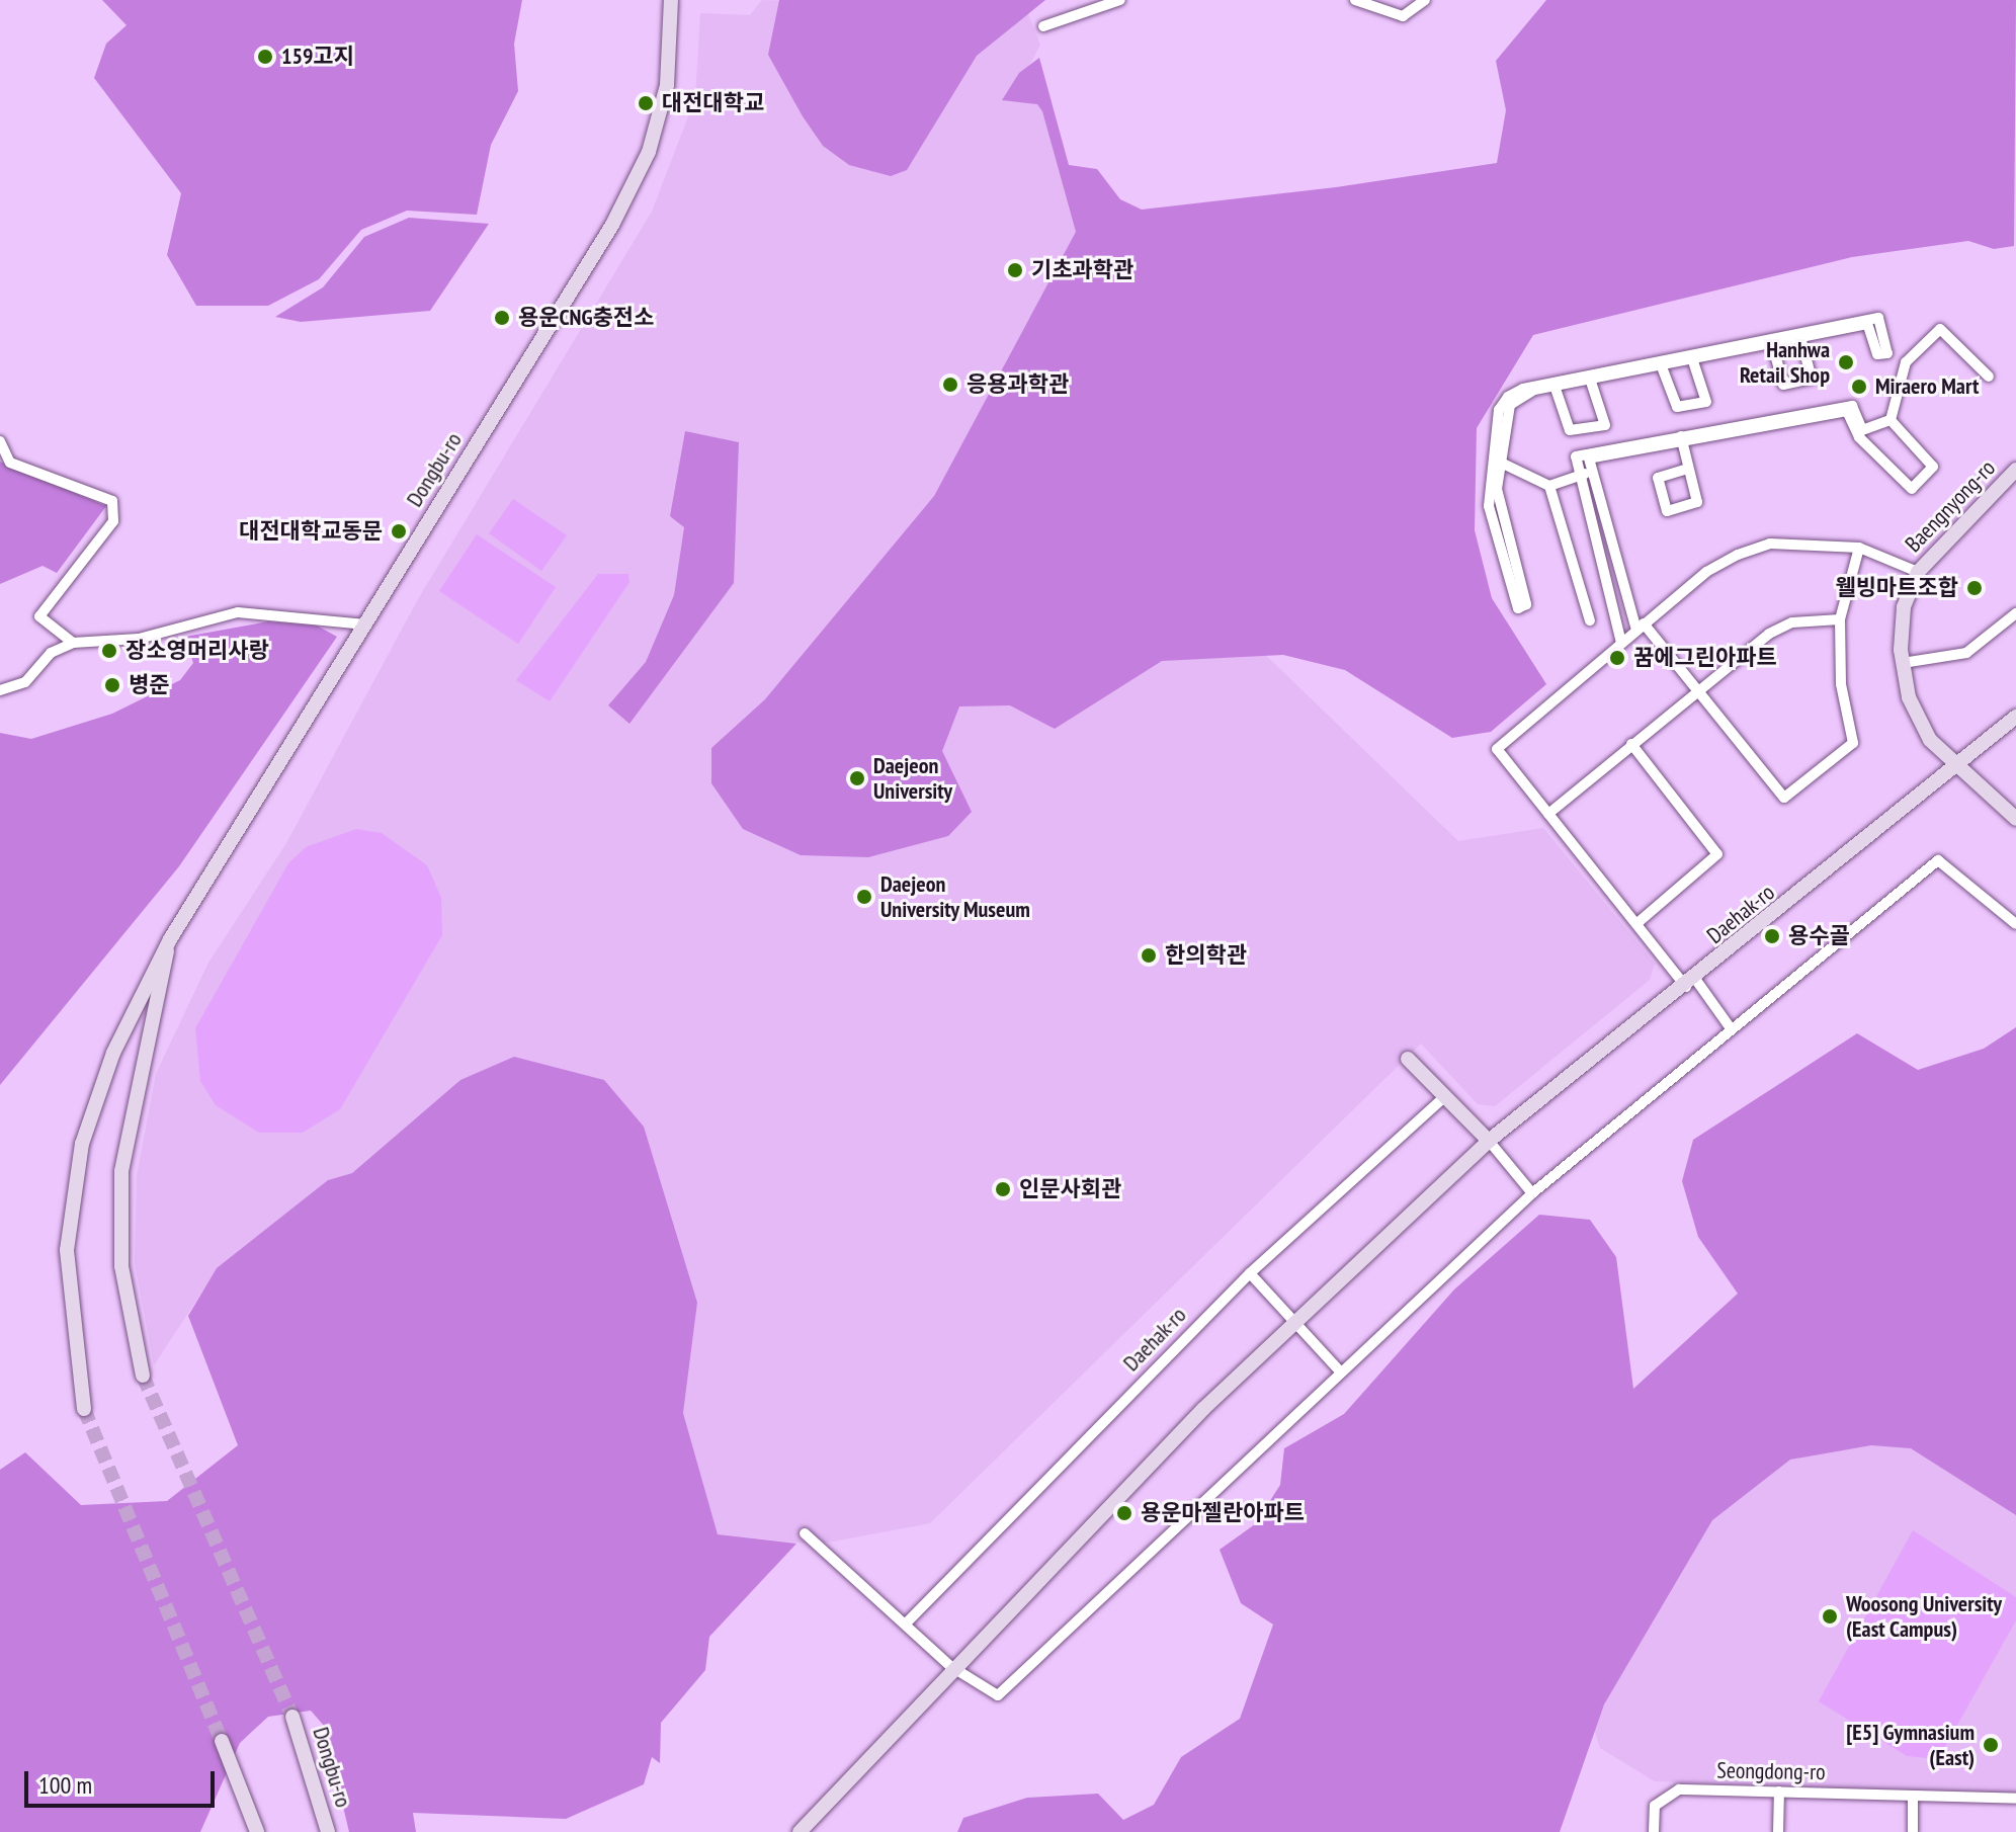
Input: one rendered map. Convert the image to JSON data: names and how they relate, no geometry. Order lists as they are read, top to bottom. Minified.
{"streets":{"main road":["Dongbu-ro","Baengnyong-ro","Daehak-ro"],"street":["Seongdong-ro"]},"crossings":[["Baengnyong-ro","Daehak-ro"]],"places":["159고지","대전대학교","기초과학관","용운CNG충전소","Hanhwa Retail Shop","응용과학관","Miraero Mart","대전대학교동문","웰빙마트조합","장소영머리사랑","꿈에그린아파트","병준","Daejeon University","Daejeon University Museum","용수골","한의학관","인문사회관","용운마젤란아파트","Woosong University (East Campus)","[E5] Gymnasium (East)"],"scale_bar":"100 m"}
